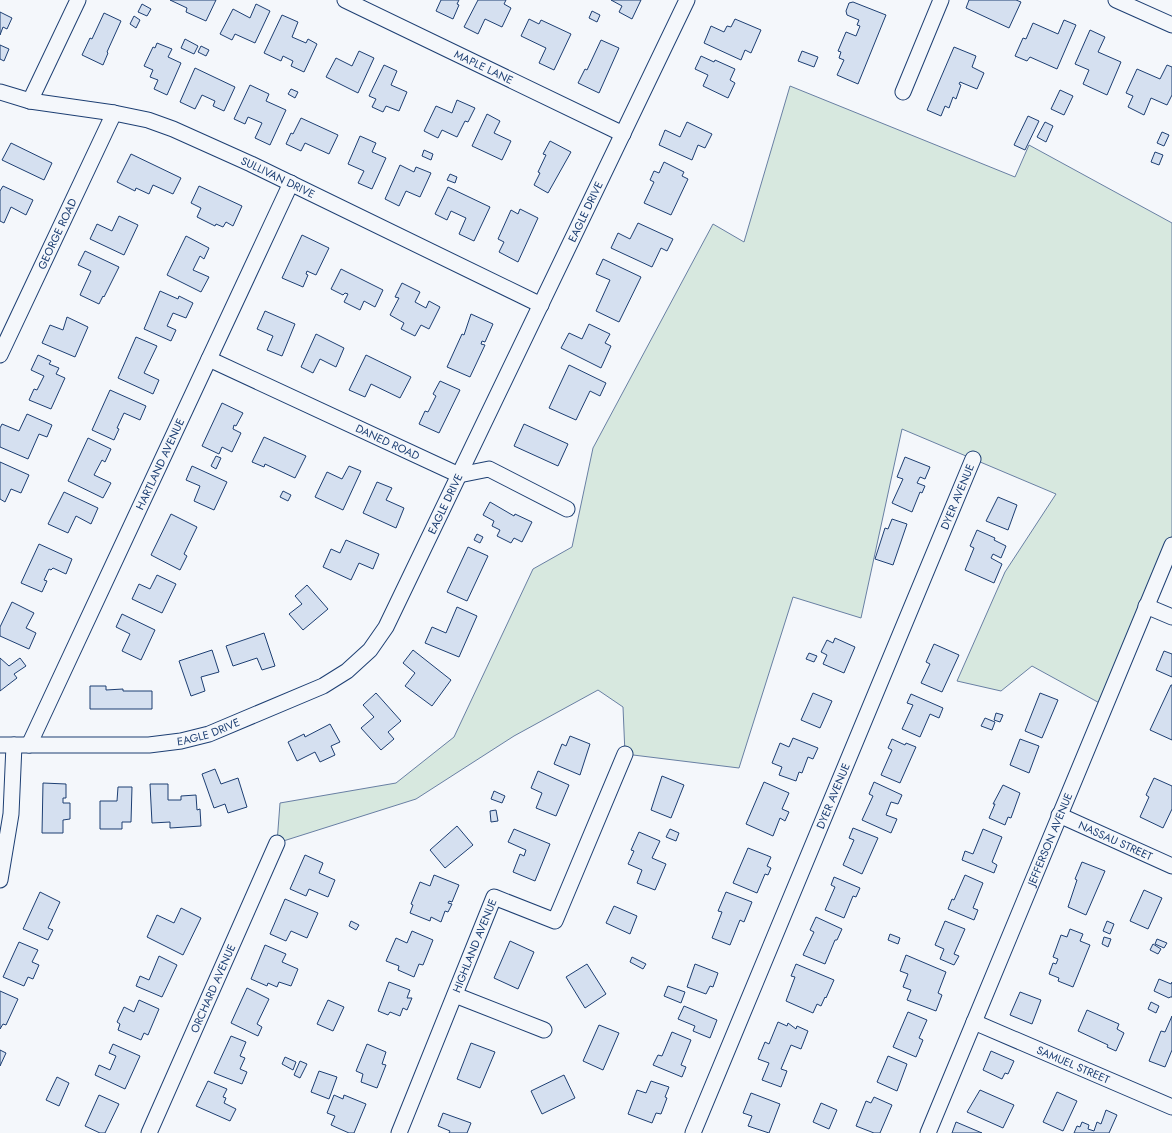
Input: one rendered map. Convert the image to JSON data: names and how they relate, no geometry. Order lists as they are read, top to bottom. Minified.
{"streets":{"street":["MAPLE LANE","SULLIVAN DRIVE","EAGLE DRIVE","GEORGE ROAD","DANED ROAD","HARTLAND AVENUE","DYER AVENUE","JEFFERSON AVENUE","NASSAU STREET","HIGHLAND AVENUE","ORCHARD AVENUE","SAMUEL STREET"]},"crossings":[["MAPLE LANE","EAGLE DRIVE"],["SULLIVAN DRIVE","EAGLE DRIVE"],["SULLIVAN DRIVE","GEORGE ROAD"],["SULLIVAN DRIVE","HARTLAND AVENUE"],["EAGLE DRIVE","DANED ROAD"],["EAGLE DRIVE","HARTLAND AVENUE"],["DANED ROAD","HARTLAND AVENUE"],["JEFFERSON AVENUE","NASSAU STREET"],["JEFFERSON AVENUE","SAMUEL STREET"]]}
